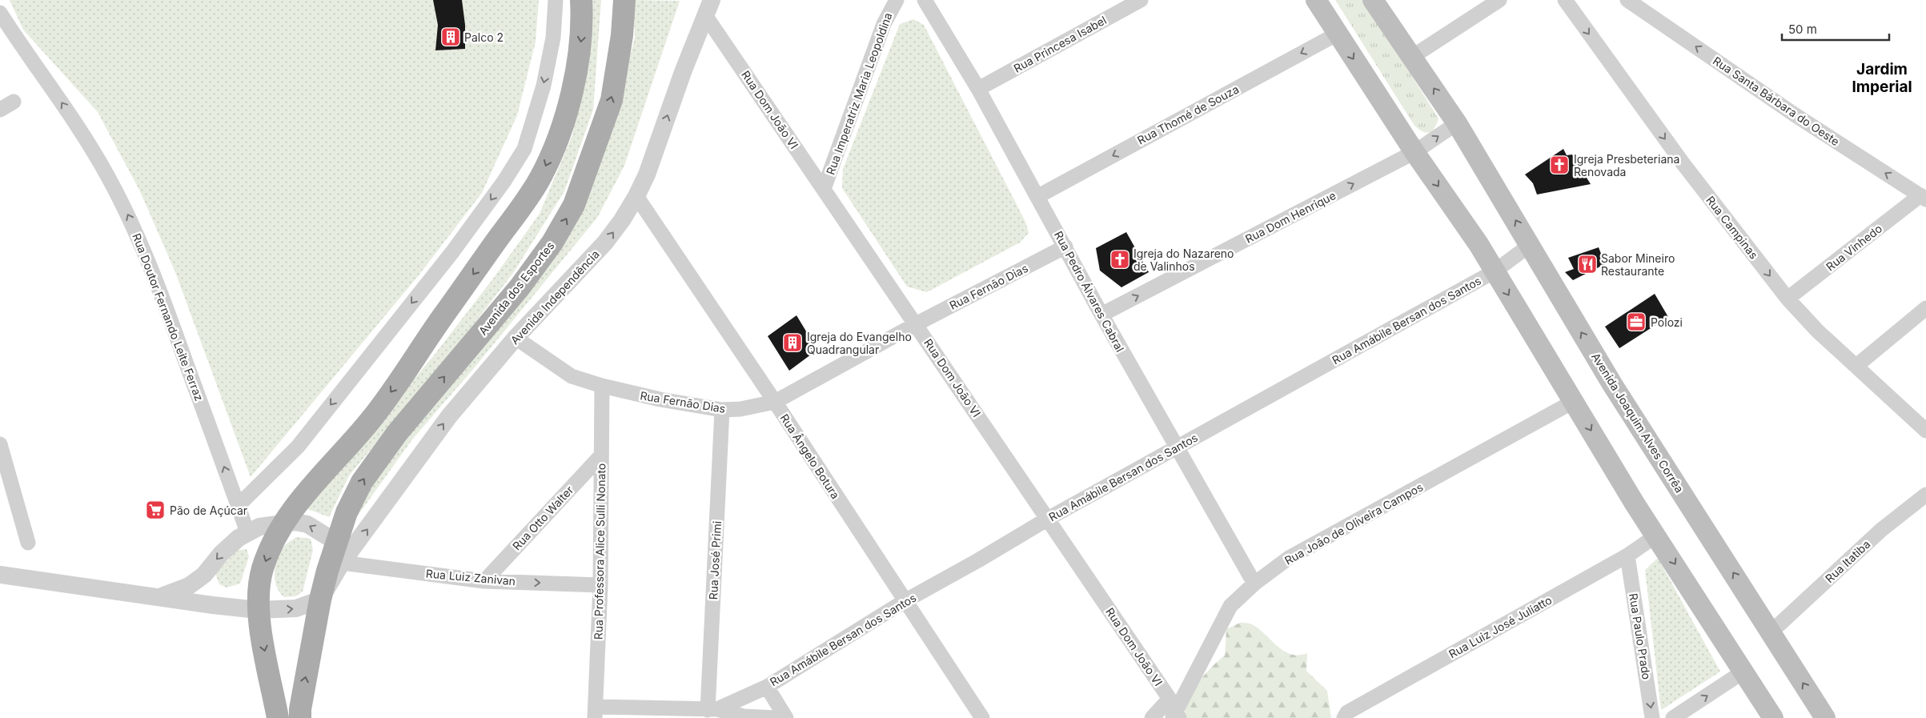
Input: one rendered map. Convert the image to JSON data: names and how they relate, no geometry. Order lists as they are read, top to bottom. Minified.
{"streets":{"main road":["Avenida dos Esportes","Avenida Joaquim Alves Corrêa"],"street":["Rua Princesa Isabel","Rua Imperatriz Maria Leopoldina","Rua Santa Bárbara do Oeste","Rua Dom João VI","Rua Thomé de Souza","Rua Dom Henrique","Rua Campinas","Rua Vinhedo","Rua Fernão Dias","Rua Pedro Álvares Cabral","Avenida Independência","Rua Doutor Fernando Leite Ferraz","Rua Amábile Bersan dos Santos","Rua Ângelo Botura","Rua Otto Walter","Rua João de Oliveira Campos","Rua Professora Alice Sulli Nonato","Rua José Primi","Rua Itatiba","Rua Luiz Zanivan","Rua Luiz José Juliatto","Rua Paulo Prado"]},"crossings":[["Rua Princesa Isabel","Rua Pedro Álvares Cabral"],["Rua Imperatriz Maria Leopoldina","Rua Dom João VI"],["Rua Santa Bárbara do Oeste","Rua Vinhedo"],["Rua Dom João VI","Rua Fernão Dias"],["Rua Dom João VI","Avenida Independência"],["Rua Dom João VI","Rua Amábile Bersan dos Santos"],["Rua Dom João VI","Rua João de Oliveira Campos"],["Rua Thomé de Souza","Rua Pedro Álvares Cabral"],["Rua Dom Henrique","Rua Pedro Álvares Cabral"],["Rua Campinas","Rua Vinhedo"],["Rua Fernão Dias","Rua Pedro Álvares Cabral"],["Rua Fernão Dias","Avenida Independência"],["Rua Fernão Dias","Rua Ângelo Botura"],["Rua Fernão Dias","Rua Professora Alice Sulli Nonato"],["Rua Fernão Dias","Rua José Primi"],["Avenida dos Esportes","Avenida Independência"],["Avenida dos Esportes","Rua Luiz Zanivan"],["Rua Pedro Álvares Cabral","Rua Amábile Bersan dos Santos"],["Rua Pedro Álvares Cabral","Rua João de Oliveira Campos"],["Avenida Independência","Rua Ângelo Botura"],["Avenida Independência","Rua Luiz Zanivan"],["Rua Amábile Bersan dos Santos","Avenida Joaquim Alves Corrêa"],["Rua Amábile Bersan dos Santos","Rua Ângelo Botura"],["Rua Amábile Bersan dos Santos","Rua José Primi"],["Avenida Joaquim Alves Corrêa","Rua Itatiba"],["Rua Otto Walter","Rua Professora Alice Sulli Nonato"],["Rua Otto Walter","Rua Luiz Zanivan"],["Rua Professora Alice Sulli Nonato","Rua Luiz Zanivan"],["Rua Luiz José Juliatto","Rua Paulo Prado"]],"one_way":["Rua Santa Bárbara do Oeste","Rua Thomé de Souza","Rua Dom Henrique","Rua Campinas","Rua Doutor Fernando Leite Ferraz","Rua Luiz Zanivan","Rua Paulo Prado"],"districts":["Jardim Imperial"],"places":{"building":["Palco 2","Igreja do Evangelho Quadrangular"],"church":["Igreja Presbeteriana Renovada","Igreja do Nazareno de Valinhos"],"restaurant":["Sabor Mineiro Restaurante"],"office":["Polozi"],"supermarket":["Pão de Açúcar"]},"scale_bar":"50 m"}
